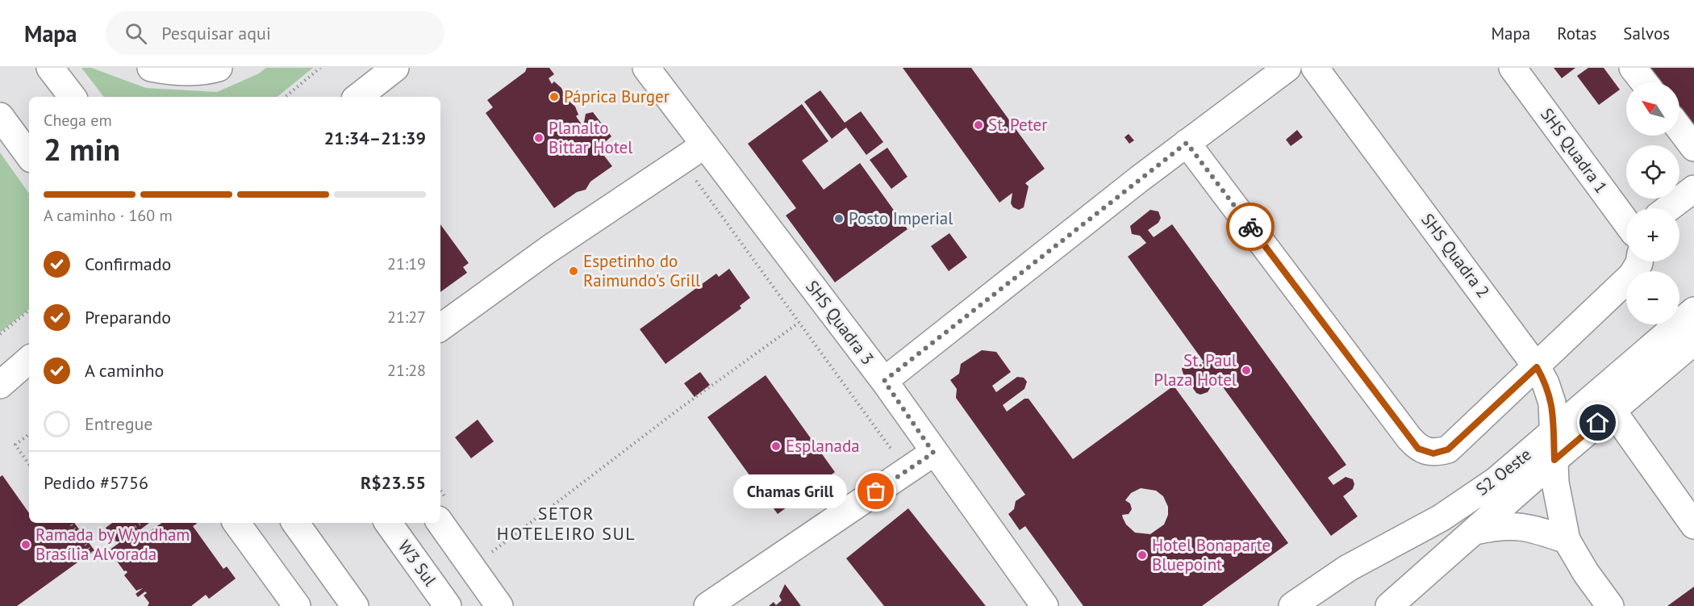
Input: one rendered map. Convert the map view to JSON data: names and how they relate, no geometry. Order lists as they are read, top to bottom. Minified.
{"streets":{"main road":["SHS Quadra 1","SHS Quadra 2","SHS Quadra 3","S2 Oeste","W3 Sul"]},"crossings":[["SHS Quadra 2","S2 Oeste"]],"districts":["SETOR HOTELEIRO SUL"],"places":["Páprica Burger","St. Peter","Planalto Bittar Hotel","Posto Imperial","Espetinho do Raimundo's Grill","St. Paul Plaza Hotel","Esplanada","Chamas Grill","Ramada by Wyndham Brasília Alvorada","Hotel Bonaparte Bluepoint"],"north":"top left","page":{"header":"Mapa","search":"Pesquisar aqui","nav":["Mapa","Rotas","Salvos"],"map_buttons":["+","−"],"heading":["2 min","Chega em","21:34–21:39"],"panel":["Pedido #5756","R$23.55"],"bar":"A caminho · 160 m","list":[["Confirmado","21:19"],["Preparando","21:27"],["A caminho","21:28"],"Entregue"],"bubble":"Chamas Grill"}}
